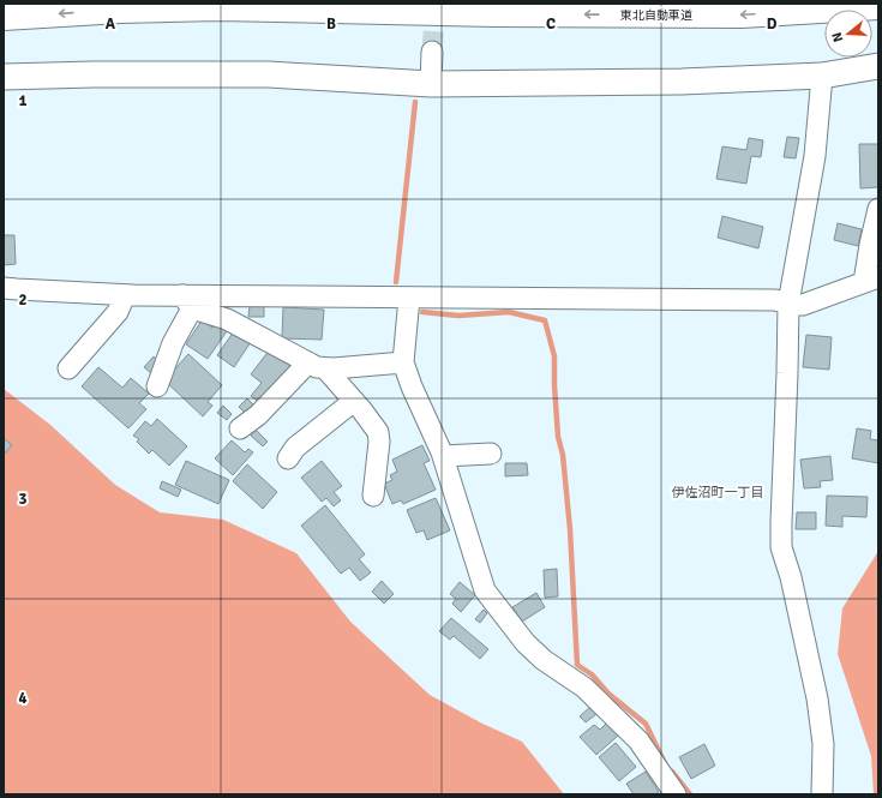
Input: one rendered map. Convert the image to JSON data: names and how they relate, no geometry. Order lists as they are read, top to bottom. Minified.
{"streets":{"highway":["東北自動車道"]},"one_way":["東北自動車道"],"districts":["伊佐沼町一丁目"],"north":"left","grid":{"columns":["A","B","C","D"],"rows":["1","2","3","4"]}}
